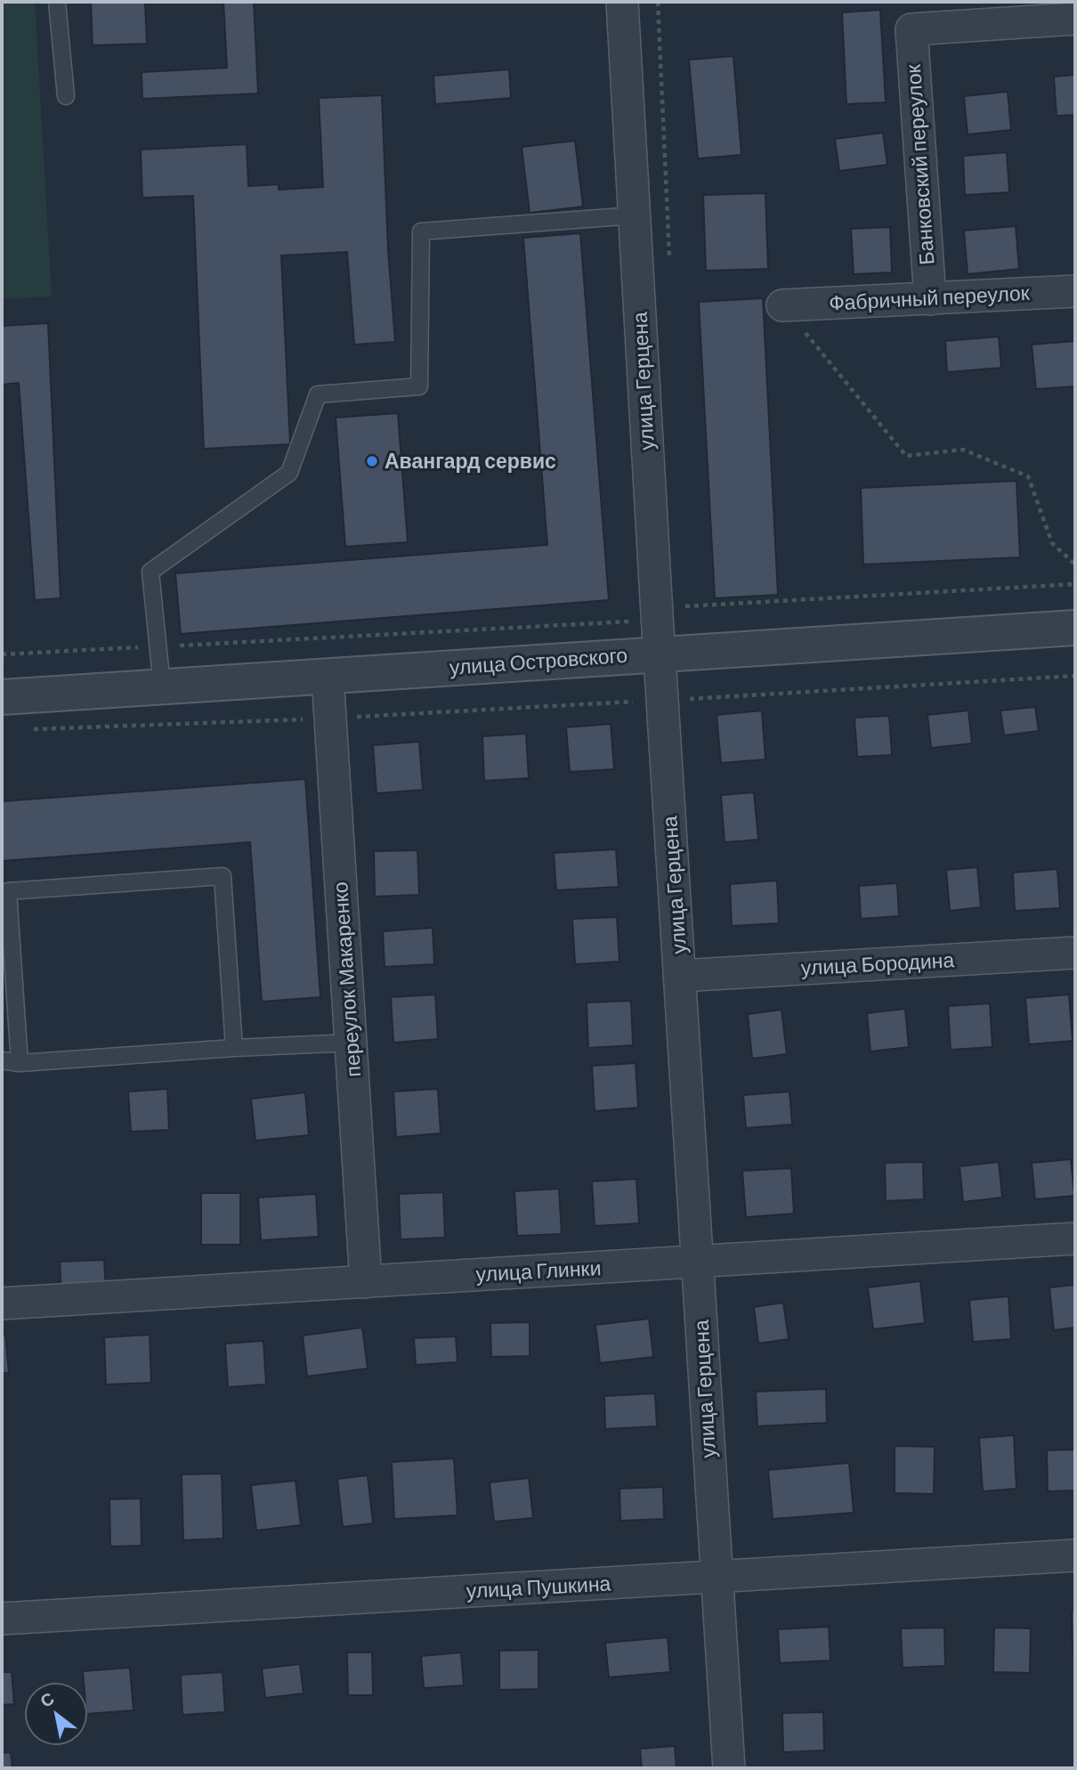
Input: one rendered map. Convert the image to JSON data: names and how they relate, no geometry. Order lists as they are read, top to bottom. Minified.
{"streets":{"street":["Банковский переулок","Фабричный переулок","улица Герцена","улица Островского","улица Бородина","переулок Макаренко","улица Глинки","улица Пушкина"]},"crossings":[["Банковский переулок","Фабричный переулок"],["улица Герцена","улица Островского"],["улица Герцена","улица Бородина"],["улица Герцена","улица Глинки"],["улица Герцена","улица Пушкина"],["улица Островского","переулок Макаренко"],["переулок Макаренко","улица Глинки"]],"places":["Авангард сервис"],"north":"top left"}
